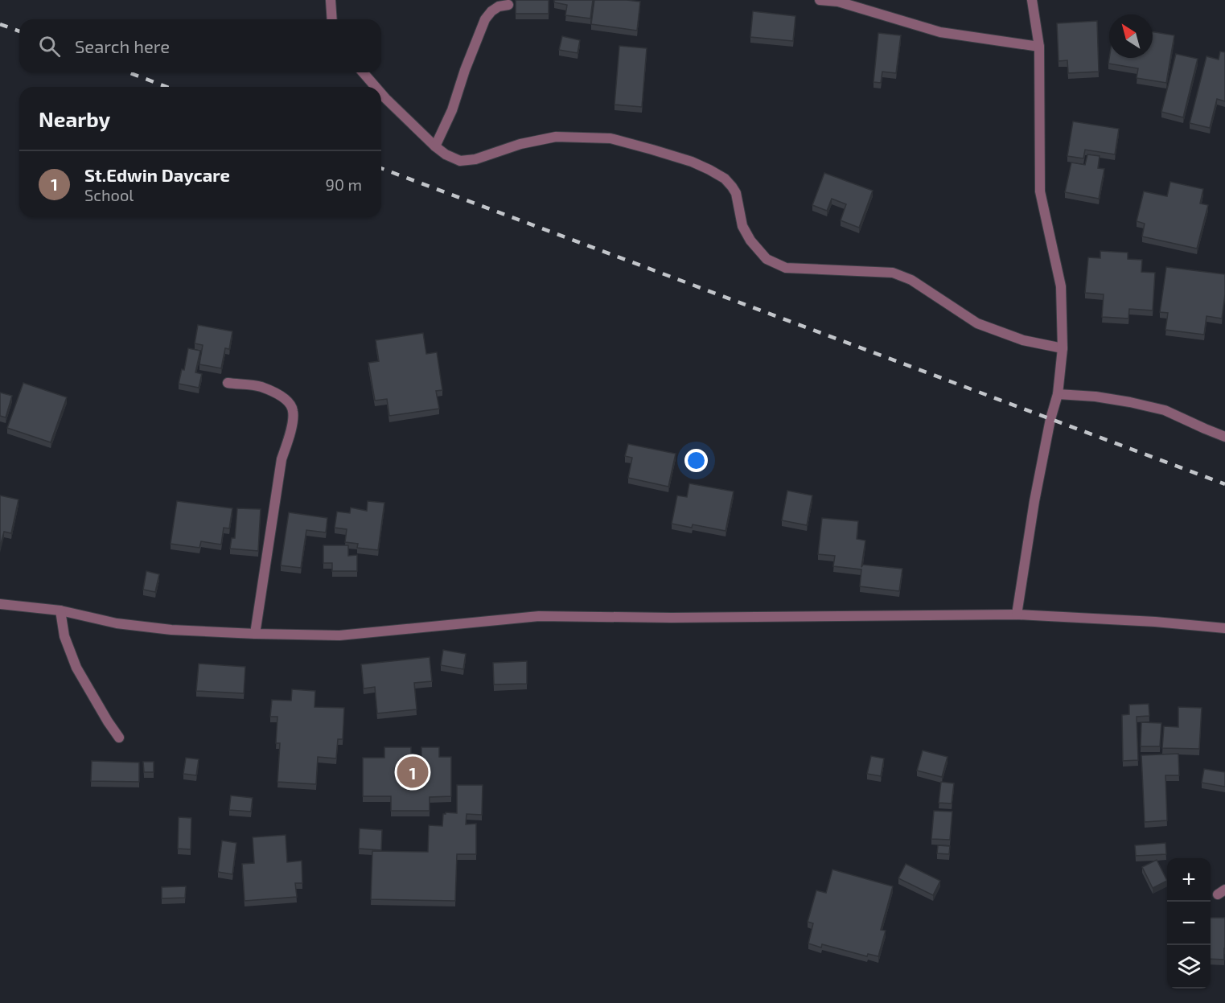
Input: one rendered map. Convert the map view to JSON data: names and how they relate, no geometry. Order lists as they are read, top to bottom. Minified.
{"north":"top left","page":{"search":"Search here","heading":"Nearby","list":[{"mark":"1","name":"St.Edwin Daycare","note":"School","value":"90 m"}],"pins":"1","map_buttons":["+","−"]}}
